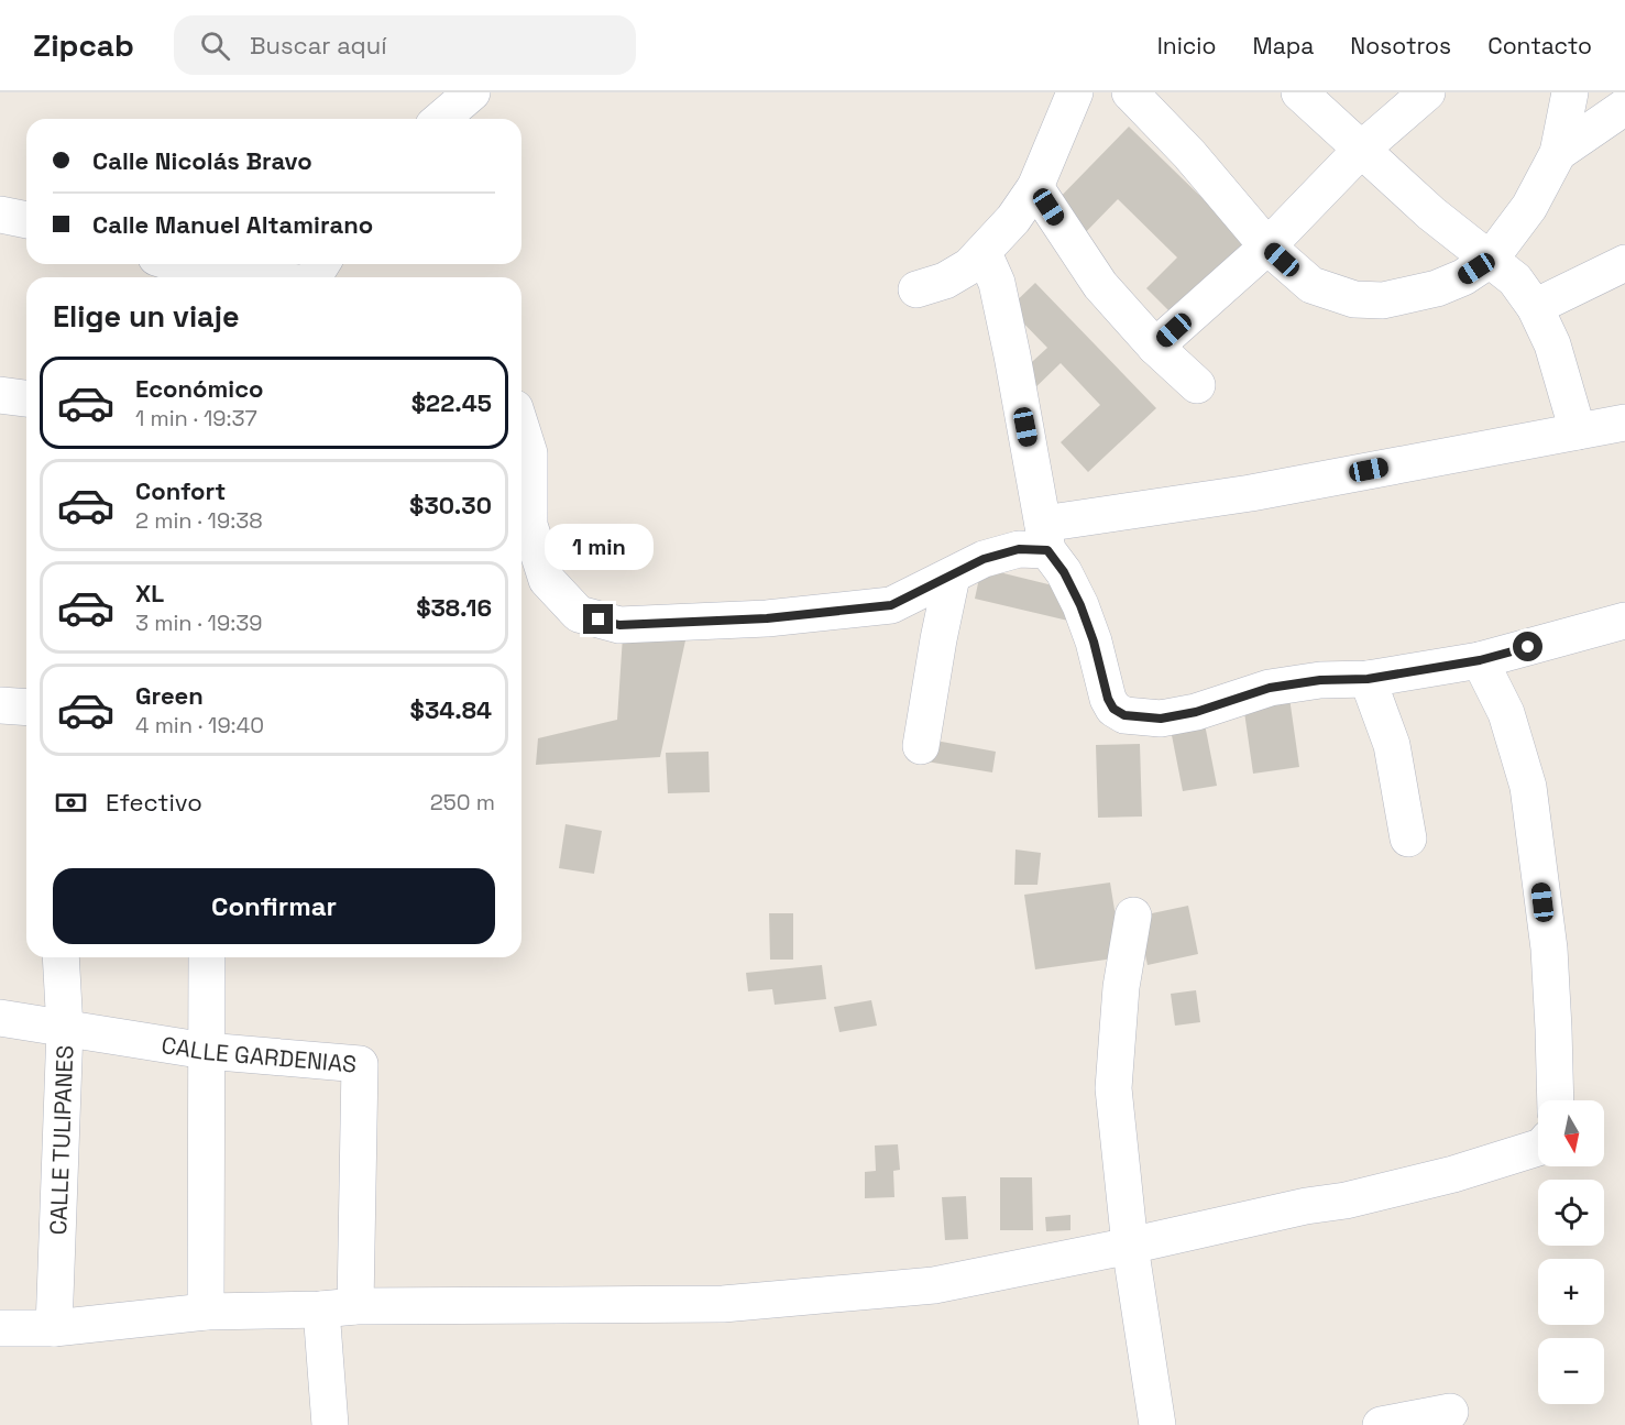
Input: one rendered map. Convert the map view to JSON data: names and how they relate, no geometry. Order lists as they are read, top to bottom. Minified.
{"streets":{"street":["CALLE GARDENIAS","CALLE TULIPANES"]},"crossings":[["CALLE GARDENIAS","CALLE TULIPANES"]],"north":"bottom","page":{"header":"Zipcab","search":"Buscar aquí","nav":["Inicio","Mapa","Nosotros","Contacto"],"banner":["Calle Nicolás Bravo","Calle Manuel Altamirano"],"heading":"Elige un viaje","list":[{"name":"Económico","note":"1 min · 19:37","value":"$22.45"},{"name":"Confort","note":"2 min · 19:38","value":"$30.30"},{"name":"XL","note":"3 min · 19:39","value":"$38.16"},{"name":"Green","note":"4 min · 19:40","value":"$34.84"}],"bubble":"1 min","pay":["Efectivo","250 m"],"buttons":"Confirmar","map_buttons":["+","−"]}}
